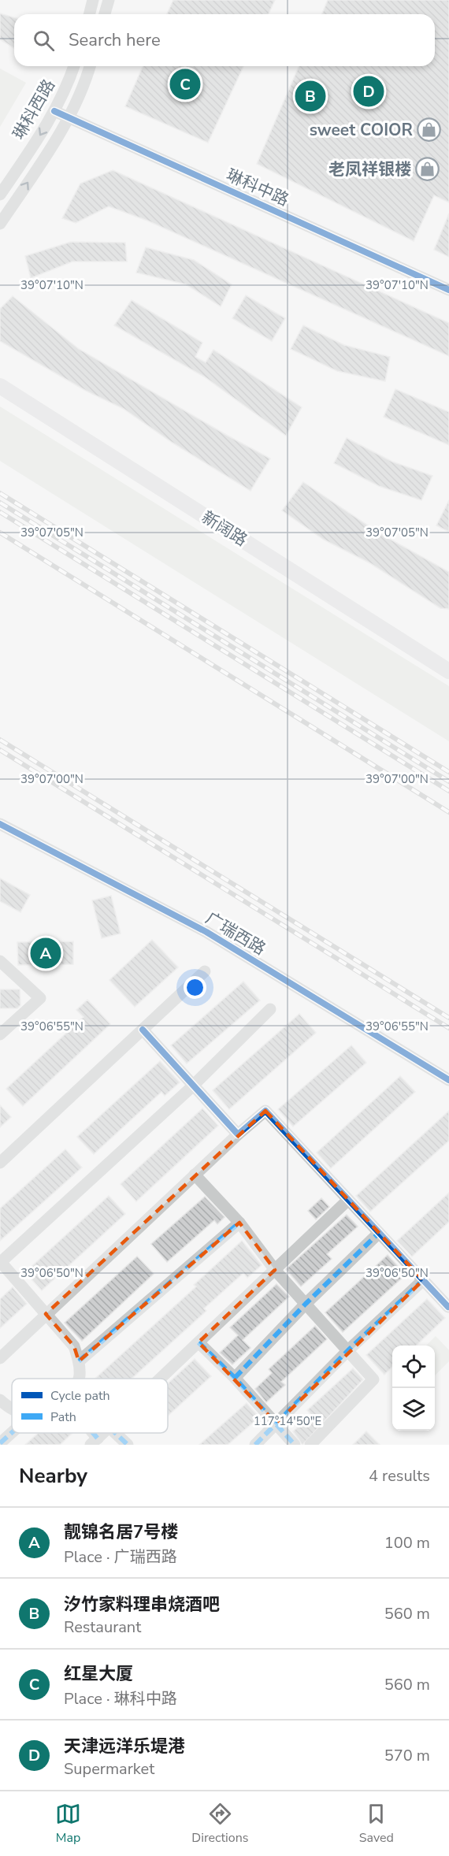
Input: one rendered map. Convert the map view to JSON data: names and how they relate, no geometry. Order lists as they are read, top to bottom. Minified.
{"streets":{"main road":["新阔路"],"street":["琳科西路","琳科中路","广瑞西路"]},"crossings":[["琳科西路","琳科中路"]],"places":{"shop":["sweet COIOR","老凤祥银楼"]},"legend":["Cycle path","Path"],"page":{"search":"Search here","pins":["C","D","B","A"],"heading":["Nearby","4 results"],"list":[{"mark":"A","name":"靓锦名居7号楼","note":"Place · 广瑞西路","value":"100 m"},{"mark":"B","name":"汐竹家料理串烧酒吧","note":"Restaurant","value":"560 m"},{"mark":"C","name":"红星大厦","note":"Place · 琳科中路","value":"560 m"},{"mark":"D","name":"天津远洋乐堤港","note":"Supermarket","value":"570 m"}],"nav":["Map","Directions","Saved"]},"coordinates":["39°07'10\"N","39°07'05\"N","39°07'00\"N","39°06'55\"N","39°06'50\"N","117°14'50\"E"]}
